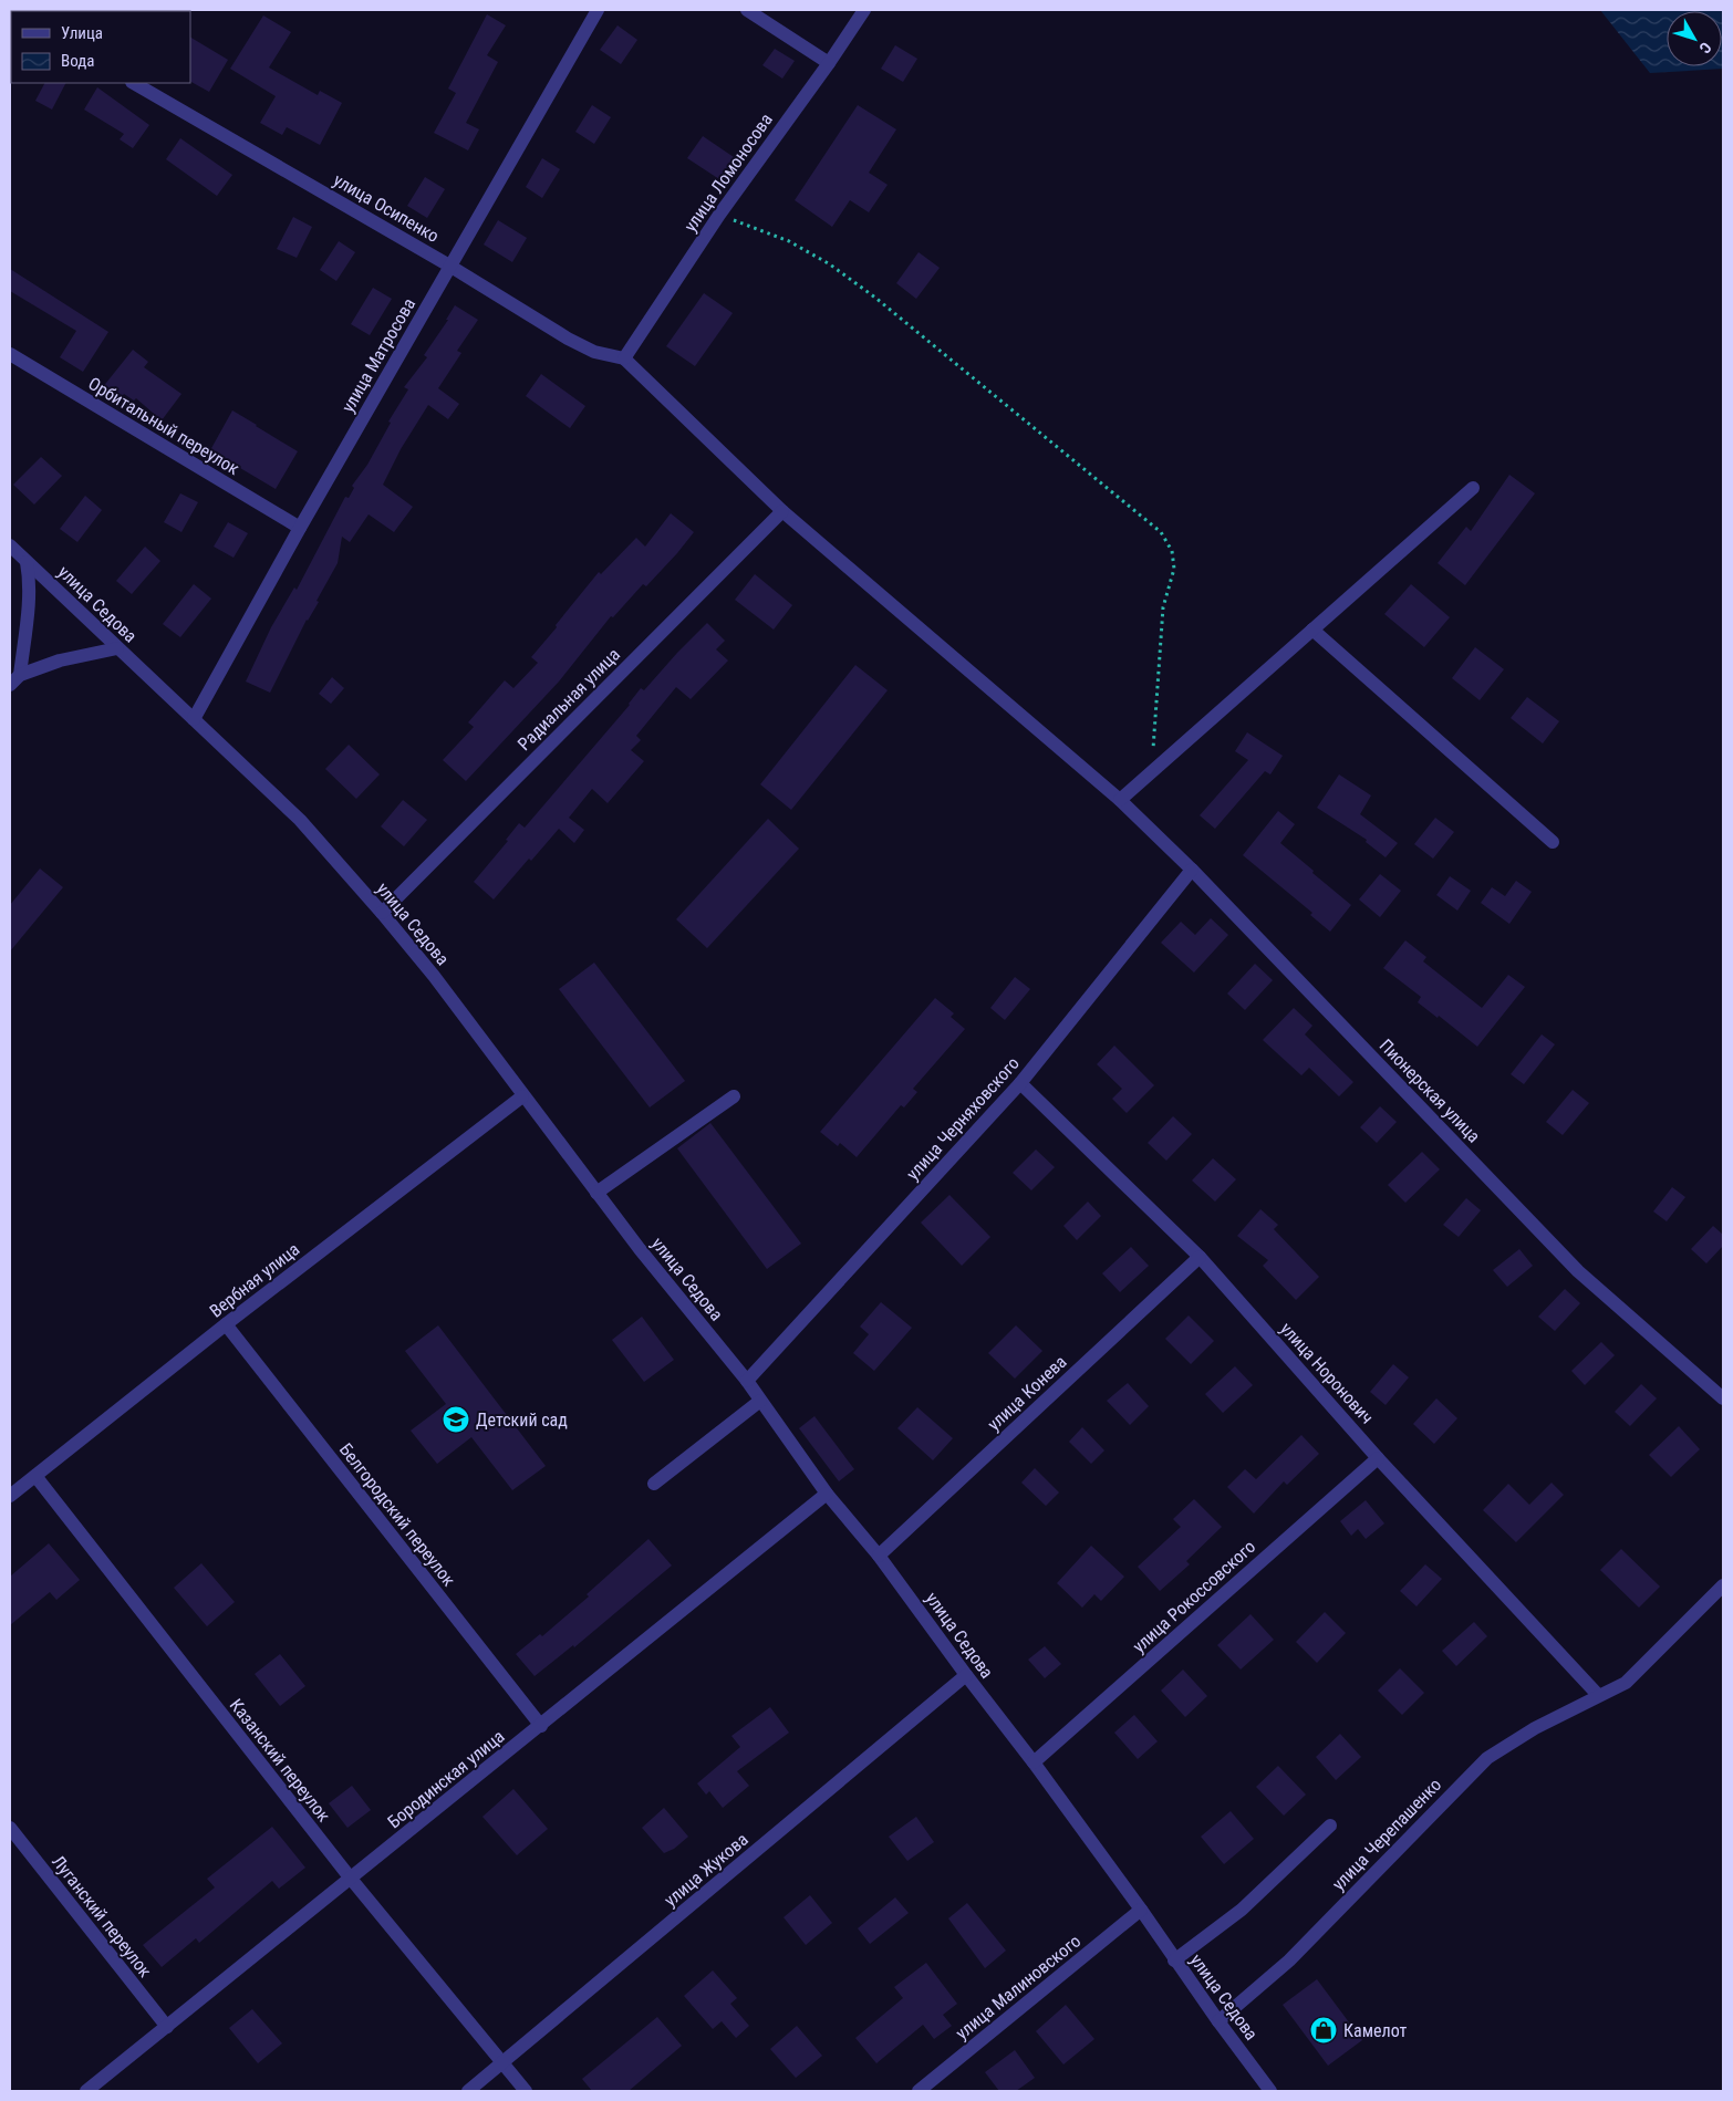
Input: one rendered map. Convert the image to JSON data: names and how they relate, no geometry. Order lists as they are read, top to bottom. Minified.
{"streets":{"street":["улица Ломоносова","улица Осипенко","улица Матросова","Орбитальный переулок","улица Седова","Радиальная улица","Пионерская улица","улица Черняховского","Вербная улица","улица Норонович","улица Конева","Белгородский переулок","улица Рокоссовского","Казанский переулок","Бородинская улица","улица Черепашенко","улица Жукова","Луганский переулок","улица Малиновского"]},"crossings":[["улица Ломоносова","улица Осипенко"],["улица Ломоносова","Пионерская улица"],["улица Осипенко","улица Матросова"],["улица Осипенко","Пионерская улица"],["улица Матросова","Орбитальный переулок"],["улица Матросова","улица Седова"],["улица Седова","Радиальная улица"],["улица Седова","улица Черняховского"],["улица Седова","Вербная улица"],["улица Седова","улица Конева"],["улица Седова","улица Рокоссовского"],["улица Седова","Бородинская улица"],["улица Седова","улица Черепашенко"],["улица Седова","улица Жукова"],["улица Седова","улица Малиновского"],["Радиальная улица","Пионерская улица"],["Пионерская улица","улица Черняховского"],["улица Черняховского","улица Норонович"],["Вербная улица","Белгородский переулок"],["Вербная улица","Казанский переулок"],["улица Норонович","улица Конева"],["улица Норонович","улица Рокоссовского"],["улица Норонович","улица Черепашенко"],["Белгородский переулок","Бородинская улица"],["Казанский переулок","Бородинская улица"],["Казанский переулок","улица Жукова"],["Бородинская улица","Луганский переулок"]],"places":{"school or university":["Детский сад"],"shop":["Камелот"]},"legend":["Улица","Вода"],"north":"bottom right"}
